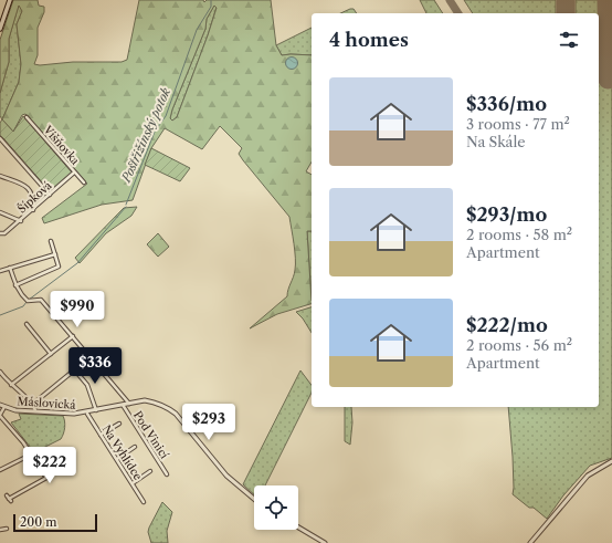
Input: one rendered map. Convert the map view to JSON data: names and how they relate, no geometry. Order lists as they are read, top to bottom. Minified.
{"streets":{"street":["Višňovka","Šípková","Máslovická","Pod Vinicí","Na Vyhlídce"]},"crossings":[["Višňovka","Šípková"],["Máslovická","Pod Vinicí"],["Máslovická","Na Vyhlídce"]],"water":["Postřižínský potok"],"scale_bar":"200 m","page":{"heading":"4 homes","list":[{"name":"$336/mo","note":"3 rooms · 77 m² · Na Skále"},{"name":"$293/mo","note":"2 rooms · 58 m² · Apartment"},{"name":"$222/mo","note":"2 rooms · 56 m² · Apartment"}],"price":["$990","$336","$293","$222"],"scale":"200 m"}}
